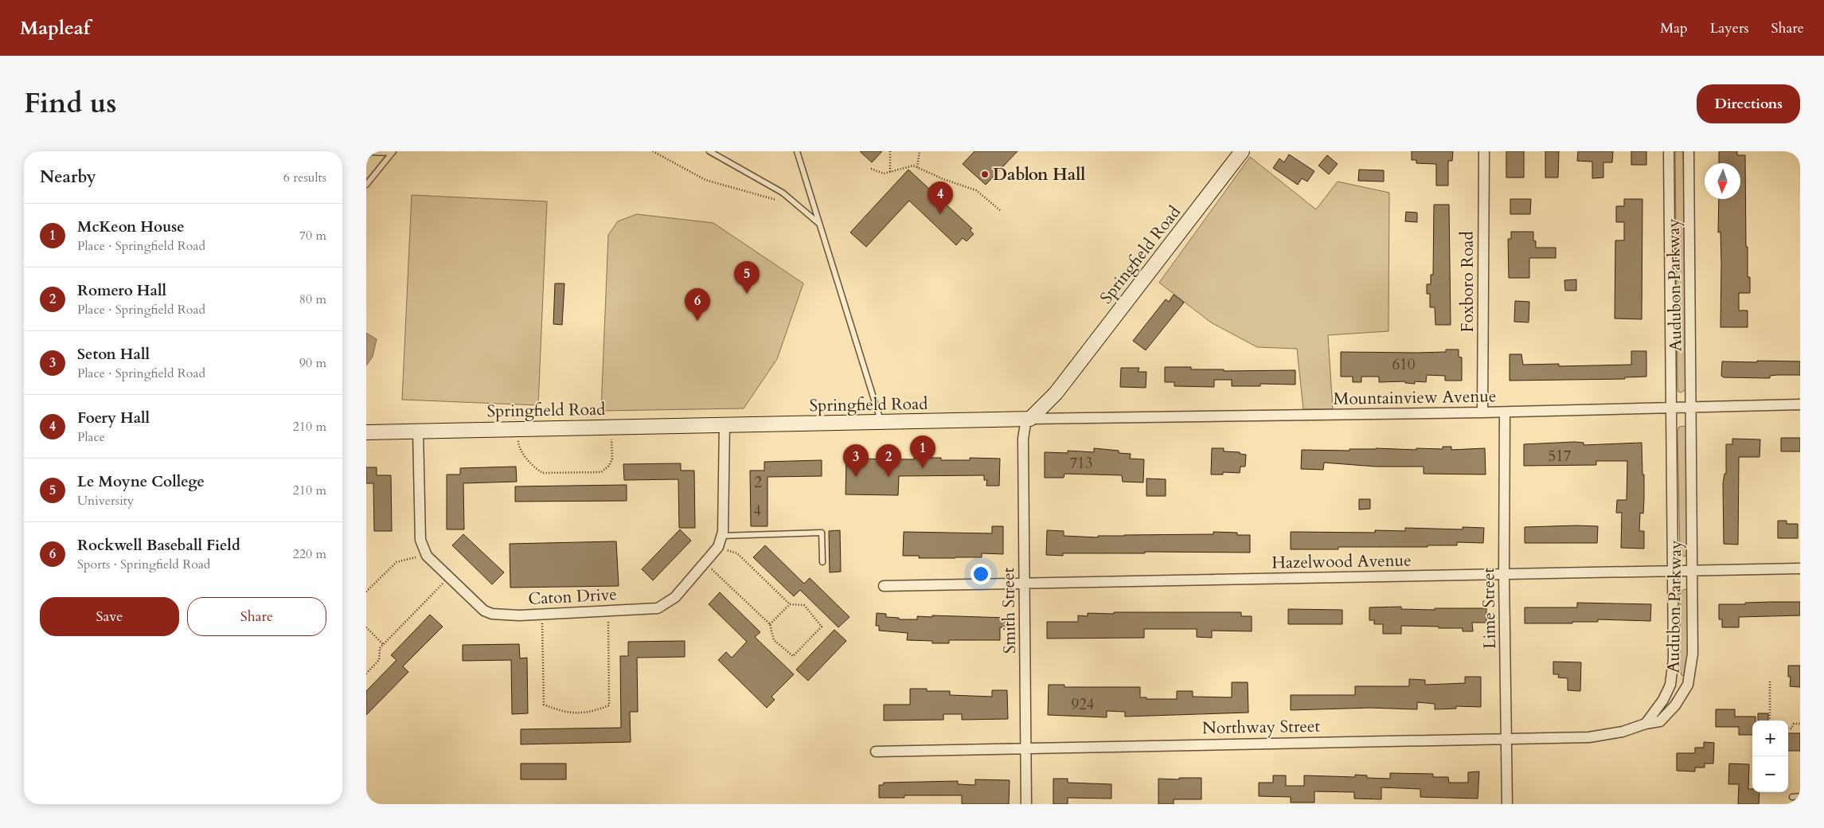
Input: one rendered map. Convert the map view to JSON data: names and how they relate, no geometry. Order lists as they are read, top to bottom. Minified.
{"streets":{"street":["Springfield Road","Foxboro Road","Audubon Parkway","Mountainview Avenue","Hazelwood Avenue","Caton Drive","Lime Street","Smith Street","Northway Street"]},"crossings":[["Springfield Road","Mountainview Avenue"],["Springfield Road","Caton Drive"],["Springfield Road","Smith Street"],["Foxboro Road","Mountainview Avenue"],["Audubon Parkway","Mountainview Avenue"],["Audubon Parkway","Hazelwood Avenue"],["Audubon Parkway","Northway Street"],["Mountainview Avenue","Lime Street"],["Mountainview Avenue","Smith Street"],["Hazelwood Avenue","Lime Street"],["Hazelwood Avenue","Smith Street"],["Lime Street","Northway Street"],["Smith Street","Northway Street"]],"places":["Dablon Hall"],"house_numbers":["610","517","713","2","4","924"],"north":"bottom","page":{"header":"Mapleaf","nav":["Map","Layers","Share"],"title":"Find us","buttons":["Directions",["Save","Share"]],"heading":["Nearby","6 results"],"pins":["4","5","6","1","2","3"],"list":[{"mark":"1","name":"McKeon House","note":"Place · Springfield Road","value":"70 m"},{"mark":"2","name":"Romero Hall","note":"Place · Springfield Road","value":"80 m"},{"mark":"3","name":"Seton Hall","note":"Place · Springfield Road","value":"90 m"},{"mark":"4","name":"Foery Hall","note":"Place","value":"210 m"},{"mark":"5","name":"Le Moyne College","note":"University","value":"210 m"},{"mark":"6","name":"Rockwell Baseball Field","note":"Sports · Springfield Road","value":"220 m"}],"map_buttons":["+","−"]}}
